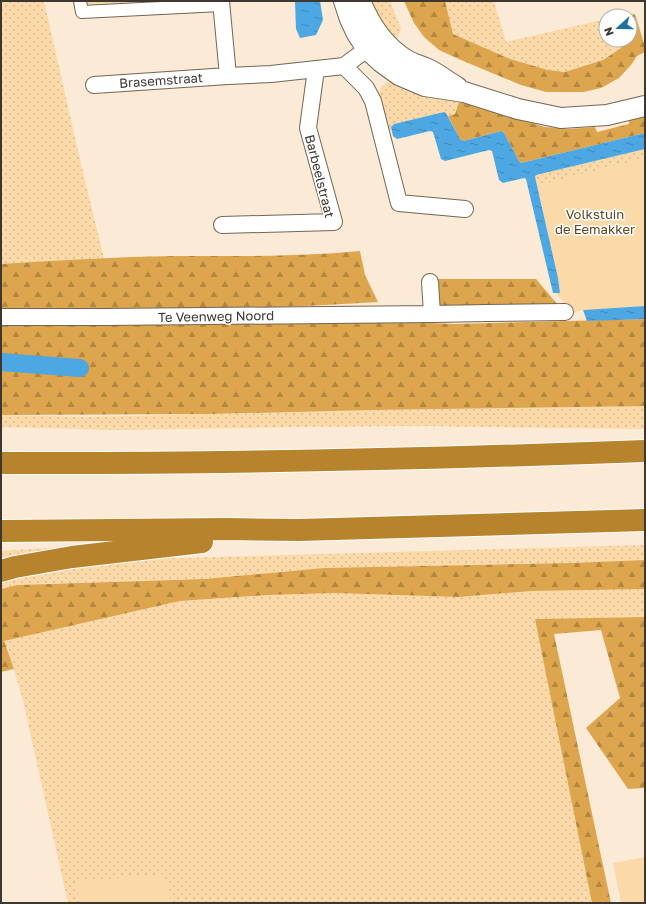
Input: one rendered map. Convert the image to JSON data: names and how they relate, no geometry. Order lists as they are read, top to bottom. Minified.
{"streets":{"street":["Brasemstraat","Barbeelstraat","Te Veenweg Noord"]},"parks":["Volkstuin de Eemakker"],"north":"left"}
